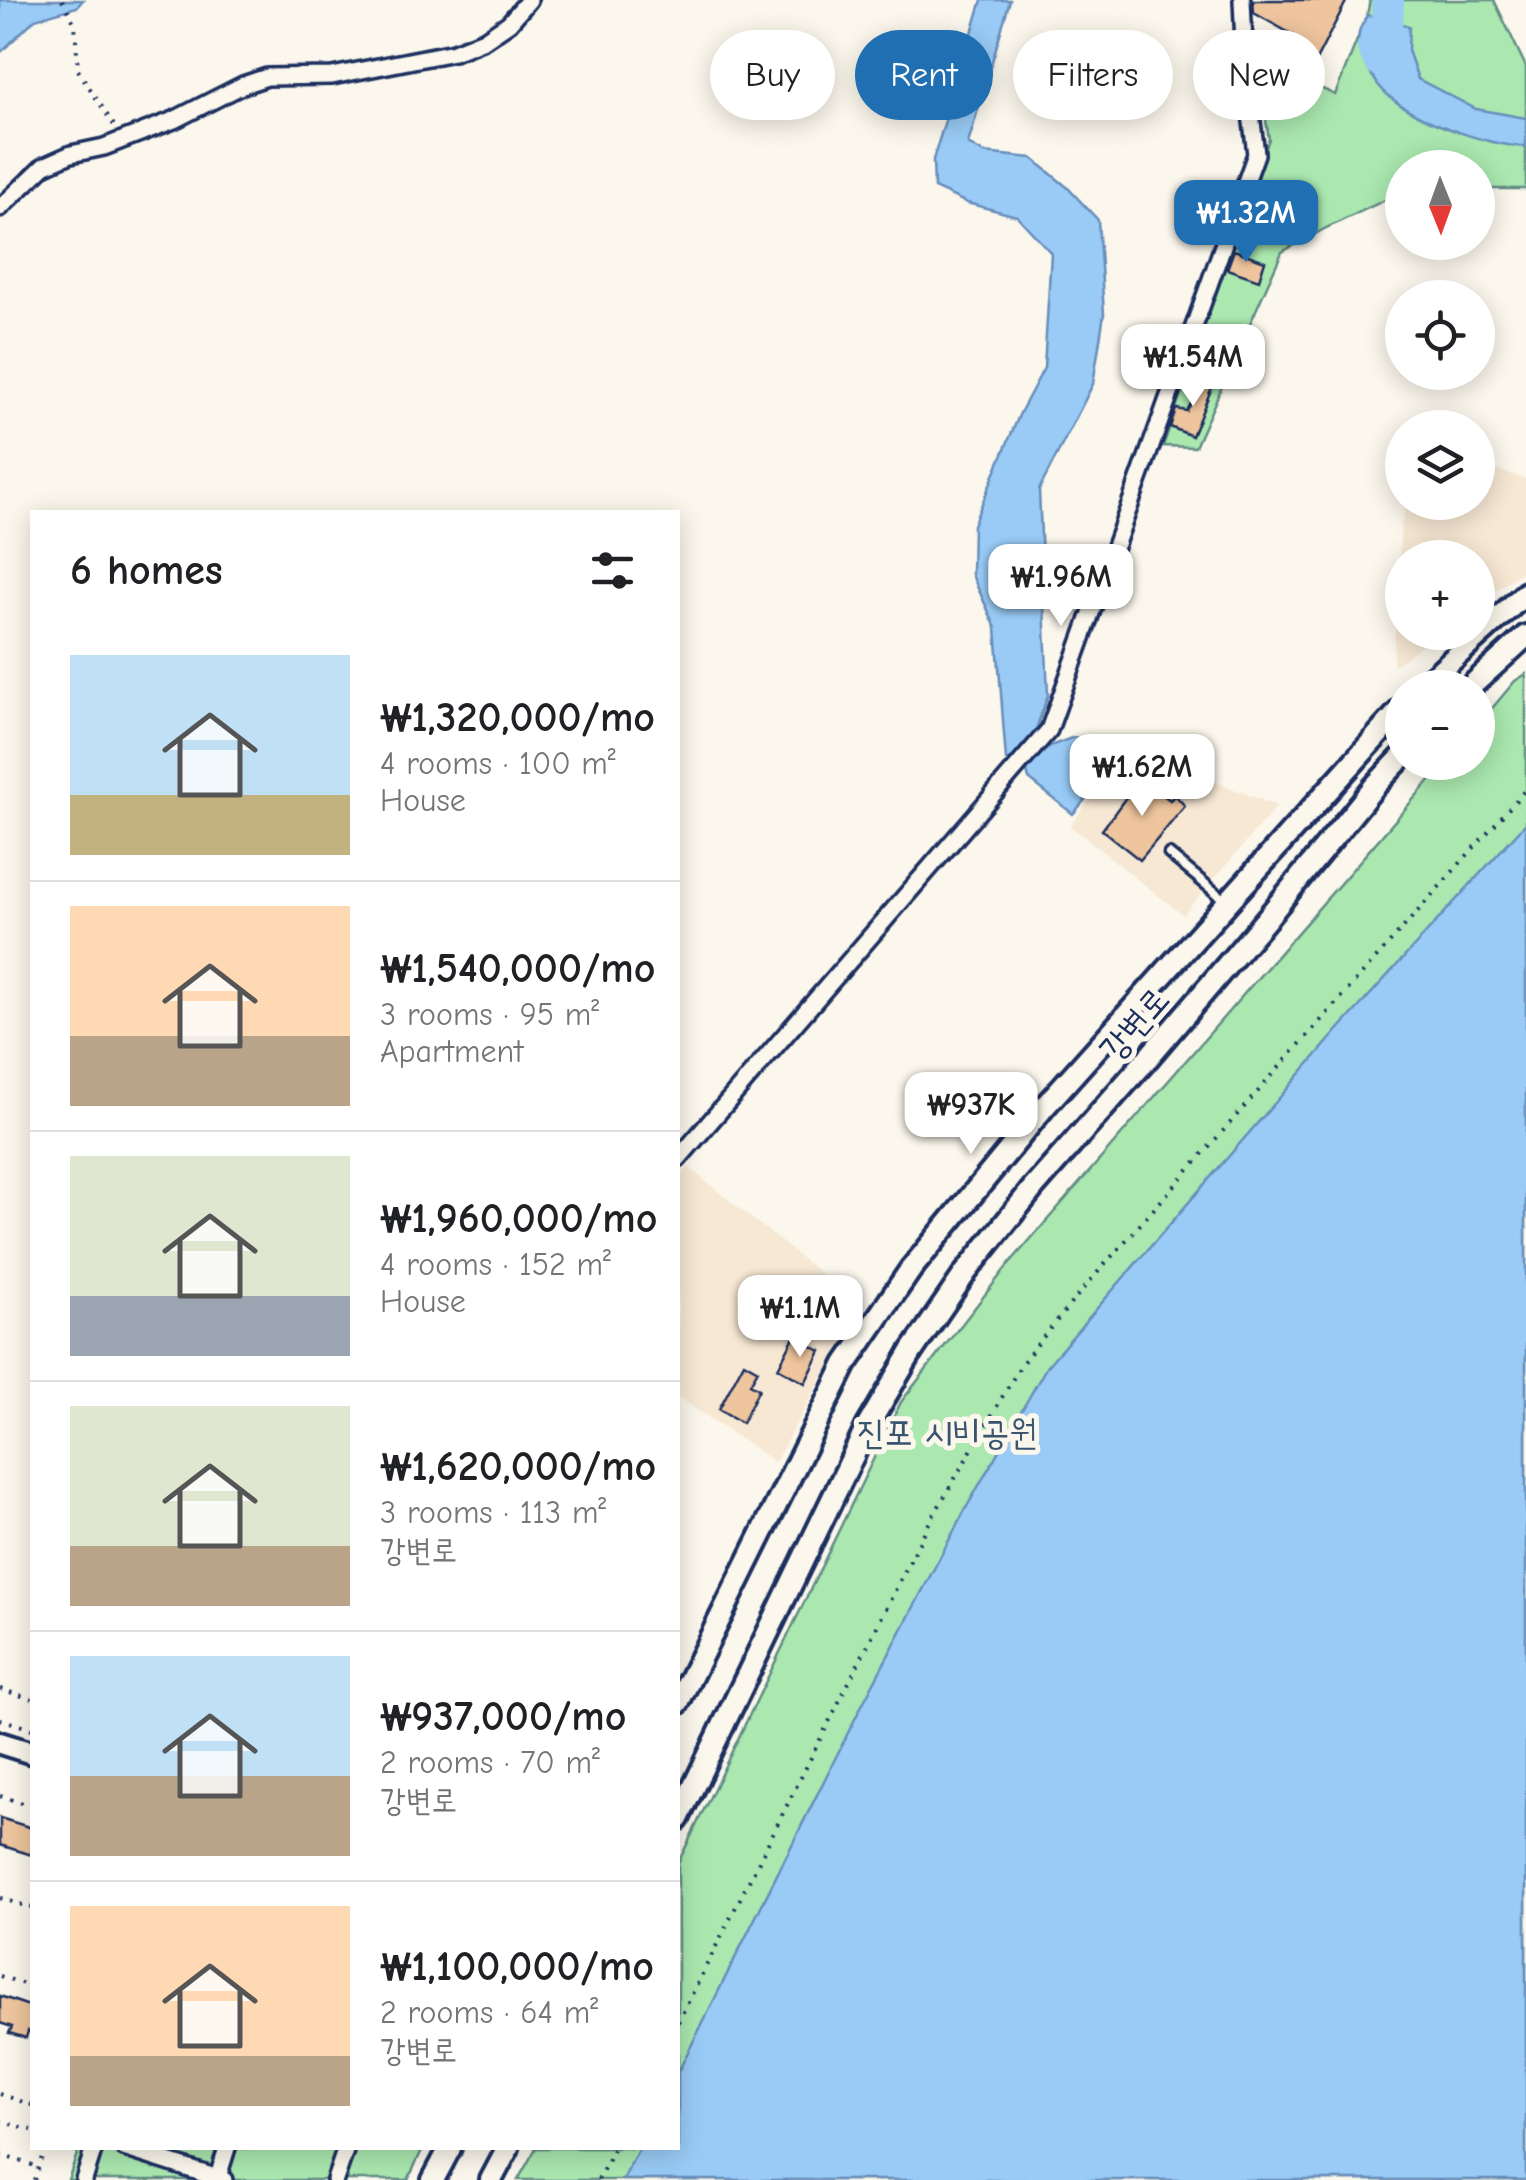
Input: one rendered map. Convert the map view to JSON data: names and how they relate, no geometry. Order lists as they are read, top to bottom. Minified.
{"streets":{"street":["강변로"]},"parks":["진포 시비공원"],"north":"bottom","page":{"chip":["Buy","Rent","Filters","New"],"map_buttons":["+","−"],"price":["₩1.32M","₩1.54M","₩1.96M","₩1.62M","₩937K","₩1.1M"],"heading":"6 homes","list":[{"name":"₩1,320,000/mo","note":"4 rooms · 100 m² · House"},{"name":"₩1,540,000/mo","note":"3 rooms · 95 m² · Apartment"},{"name":"₩1,960,000/mo","note":"4 rooms · 152 m² · House"},{"name":"₩1,620,000/mo","note":"3 rooms · 113 m² · 강변로"},{"name":"₩937,000/mo","note":"2 rooms · 70 m² · 강변로"},{"name":"₩1,100,000/mo","note":"2 rooms · 64 m² · 강변로"}]}}
